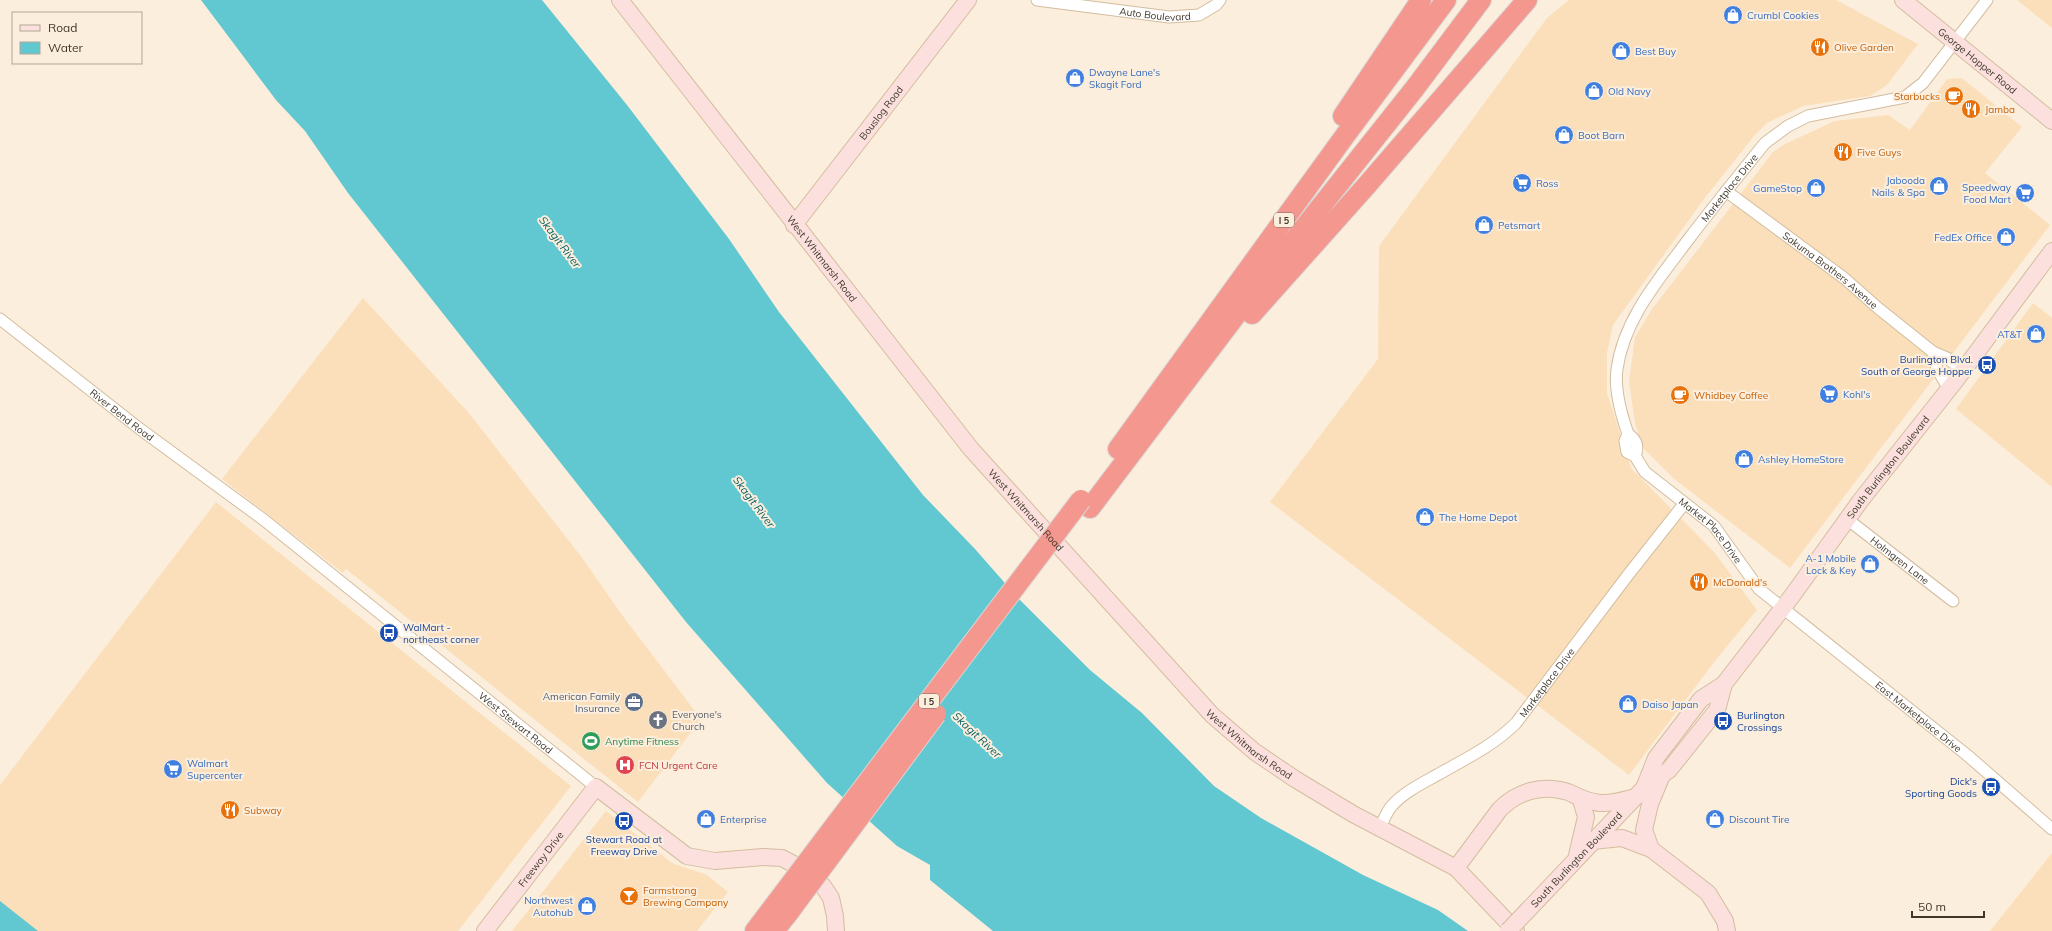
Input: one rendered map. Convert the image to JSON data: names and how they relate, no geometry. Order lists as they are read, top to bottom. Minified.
{"streets":{"highway":["I 5"],"street":["Auto Boulevard","George Hopper Road","Bouslog Road","Marketplace Drive","West Whitmarsh Road","Sakuma Brothers Avenue","River Bend Road","South Burlington Boulevard","Market Place Drive","Holmgren Lane","East Marketplace Drive","West Stewart Road","Freeway Drive"]},"crossings":[["George Hopper Road","Marketplace Drive"],["Bouslog Road","West Whitmarsh Road"],["Marketplace Drive","West Whitmarsh Road"],["Marketplace Drive","Sakuma Brothers Avenue"],["Marketplace Drive","Market Place Drive"],["Sakuma Brothers Avenue","South Burlington Boulevard"],["River Bend Road","West Stewart Road"],["South Burlington Boulevard","Market Place Drive"],["South Burlington Boulevard","Holmgren Lane"],["South Burlington Boulevard","East Marketplace Drive"],["Market Place Drive","East Marketplace Drive"],["West Stewart Road","Freeway Drive"]],"water":["Skagit River"],"places":{"shop":["Crumbl Cookies","Best Buy","Dwayne Lane's Skagit Ford","Old Navy","Boot Barn","Jabooda Nails & Spa","GameStop","Petsmart","FedEx Office","AT&T","Ashley HomeStore","The Home Depot","A-1 Mobile Lock & Key","Daiso Japan","Enterprise","Discount Tire","Northwest Autohub"],"restaurant":["Olive Garden","Jamba","Five Guys","McDonald's","Subway"],"cafe":["Starbucks","Whidbey Coffee"],"supermarket":["Ross","Speedway Food Mart","Kohl's","Walmart Supercenter"],"bus stop":["Burlington Blvd. South of George Hopper","WalMart - northeast corner","Burlington Crossings","Dick's Sporting Goods","Stewart Road at Freeway Drive"],"office":["American Family Insurance"],"church":["Everyone's Church"],"sports":["Anytime Fitness"],"hospital":["FCN Urgent Care"],"bar":["Farmstrong Brewing Company"]},"legend":["Road","Water"],"scale_bar":"50 m"}
